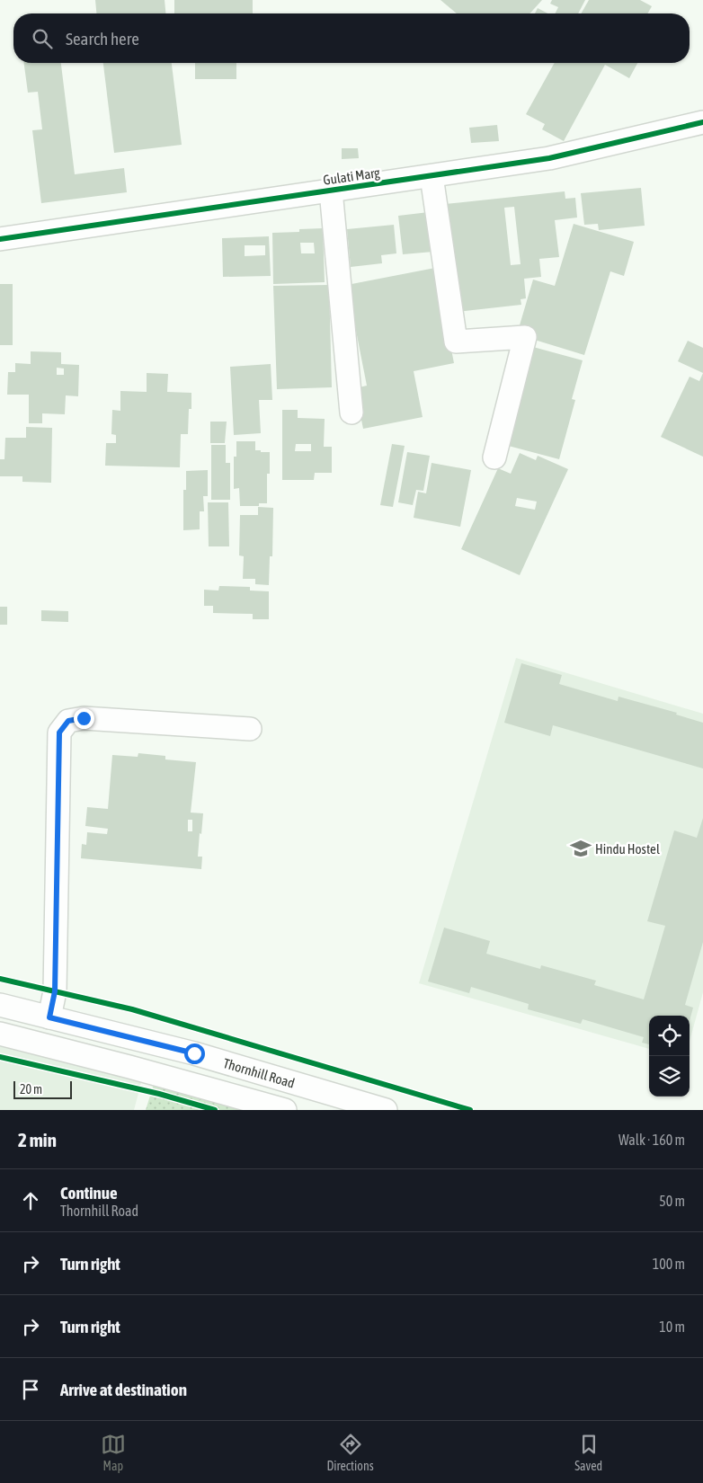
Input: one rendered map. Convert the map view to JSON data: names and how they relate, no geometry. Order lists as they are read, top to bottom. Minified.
{"streets":{"street":["Gulati Marg","Thornhill Road"]},"places":{"school or university":["Hindu Hostel"]},"scale_bar":"20 m","page":{"search":"Search here","scale":"20 m","heading":["2 min","Walk · 160 m"],"list":[["Continue","Thornhill Road","50 m"],["Turn right","100 m"],["Turn right","10 m"],"Arrive at destination"],"nav":["Map","Directions","Saved"]}}
